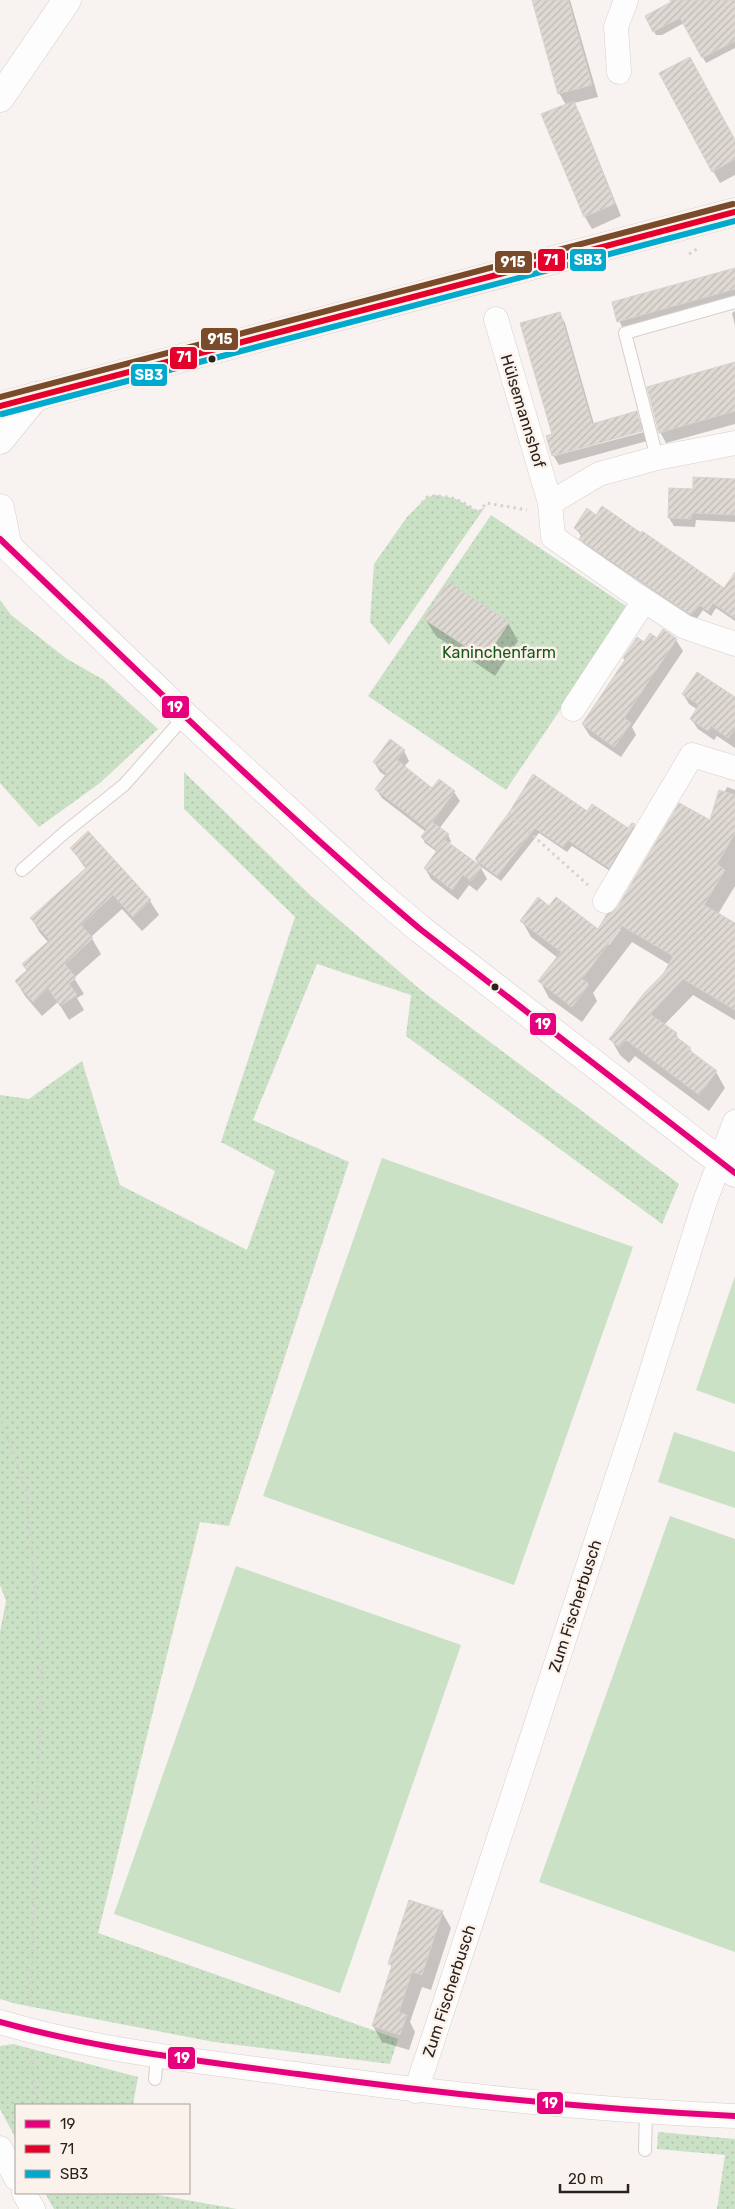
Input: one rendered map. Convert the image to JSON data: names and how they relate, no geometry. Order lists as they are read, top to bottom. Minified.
{"streets":{"street":["Hülsemannshof","Zum Fischerbusch"]},"parks":["Kaninchenfarm"],"lines":["transit line 915","transit line 71","transit line SB3","transit line 19"],"legend":["19","71","SB3"],"scale_bar":"20 m"}
